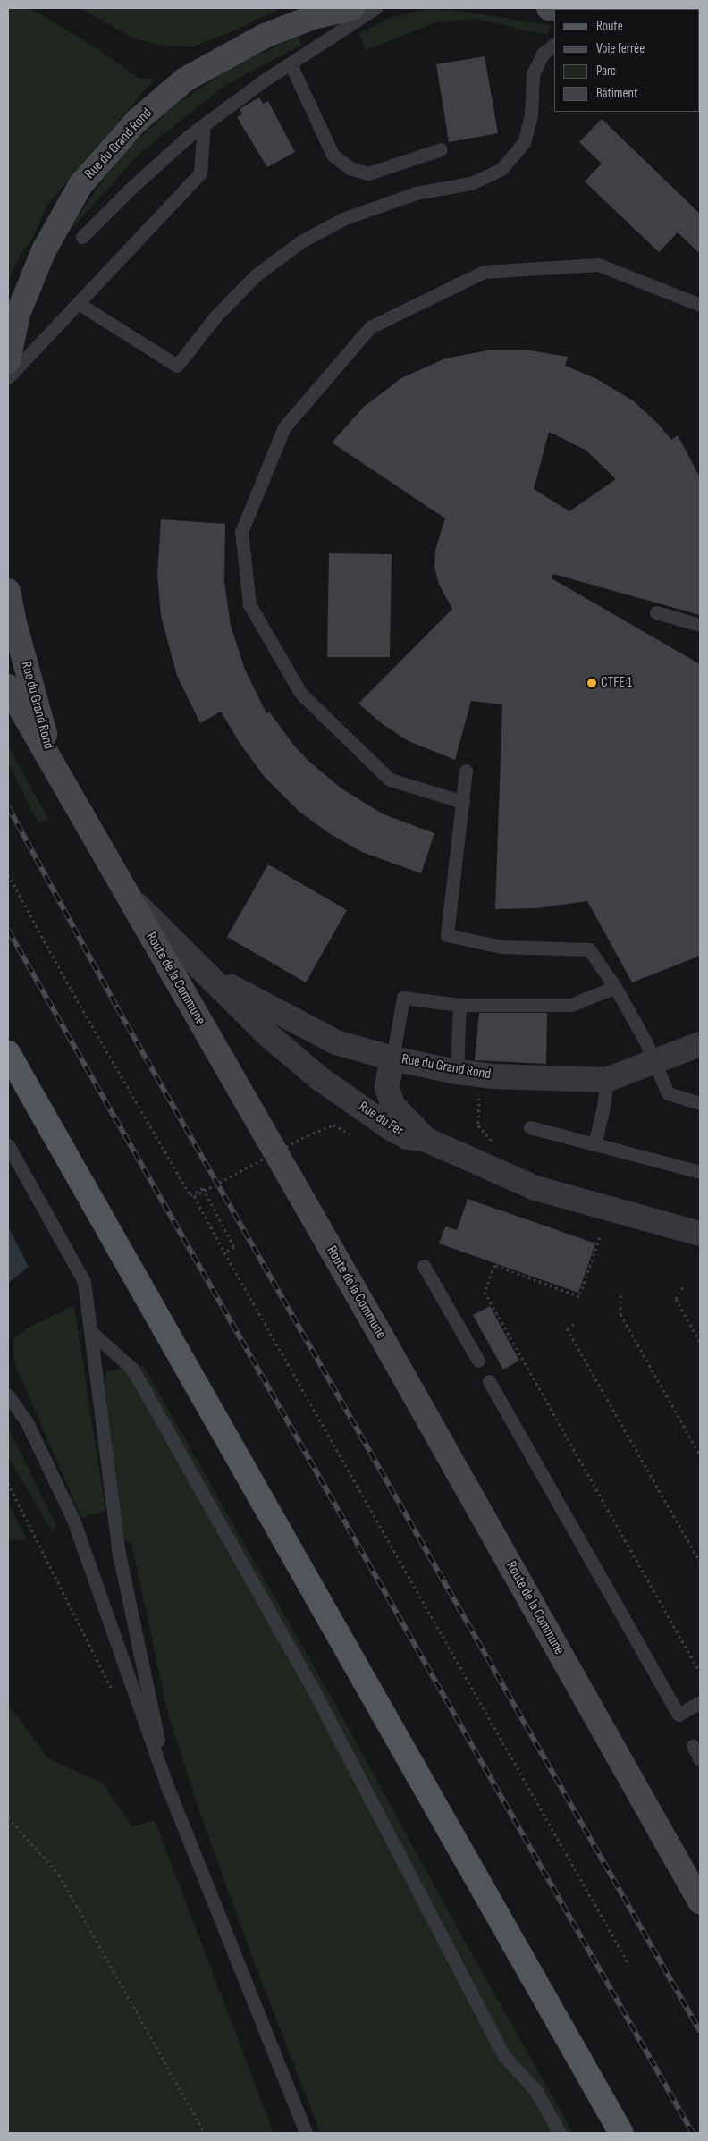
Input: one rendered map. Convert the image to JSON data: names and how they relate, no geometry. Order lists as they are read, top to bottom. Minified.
{"streets":{"main road":["Rue du Grand Rond","Route de la Commune"],"street":["Rue du Fer"]},"crossings":[["Rue du Grand Rond","Route de la Commune"],["Rue du Grand Rond","Rue du Fer"],["Route de la Commune","Rue du Fer"]],"places":["CTFE 1"],"legend":["Route","Voie ferrée","Parc","Bâtiment"]}
